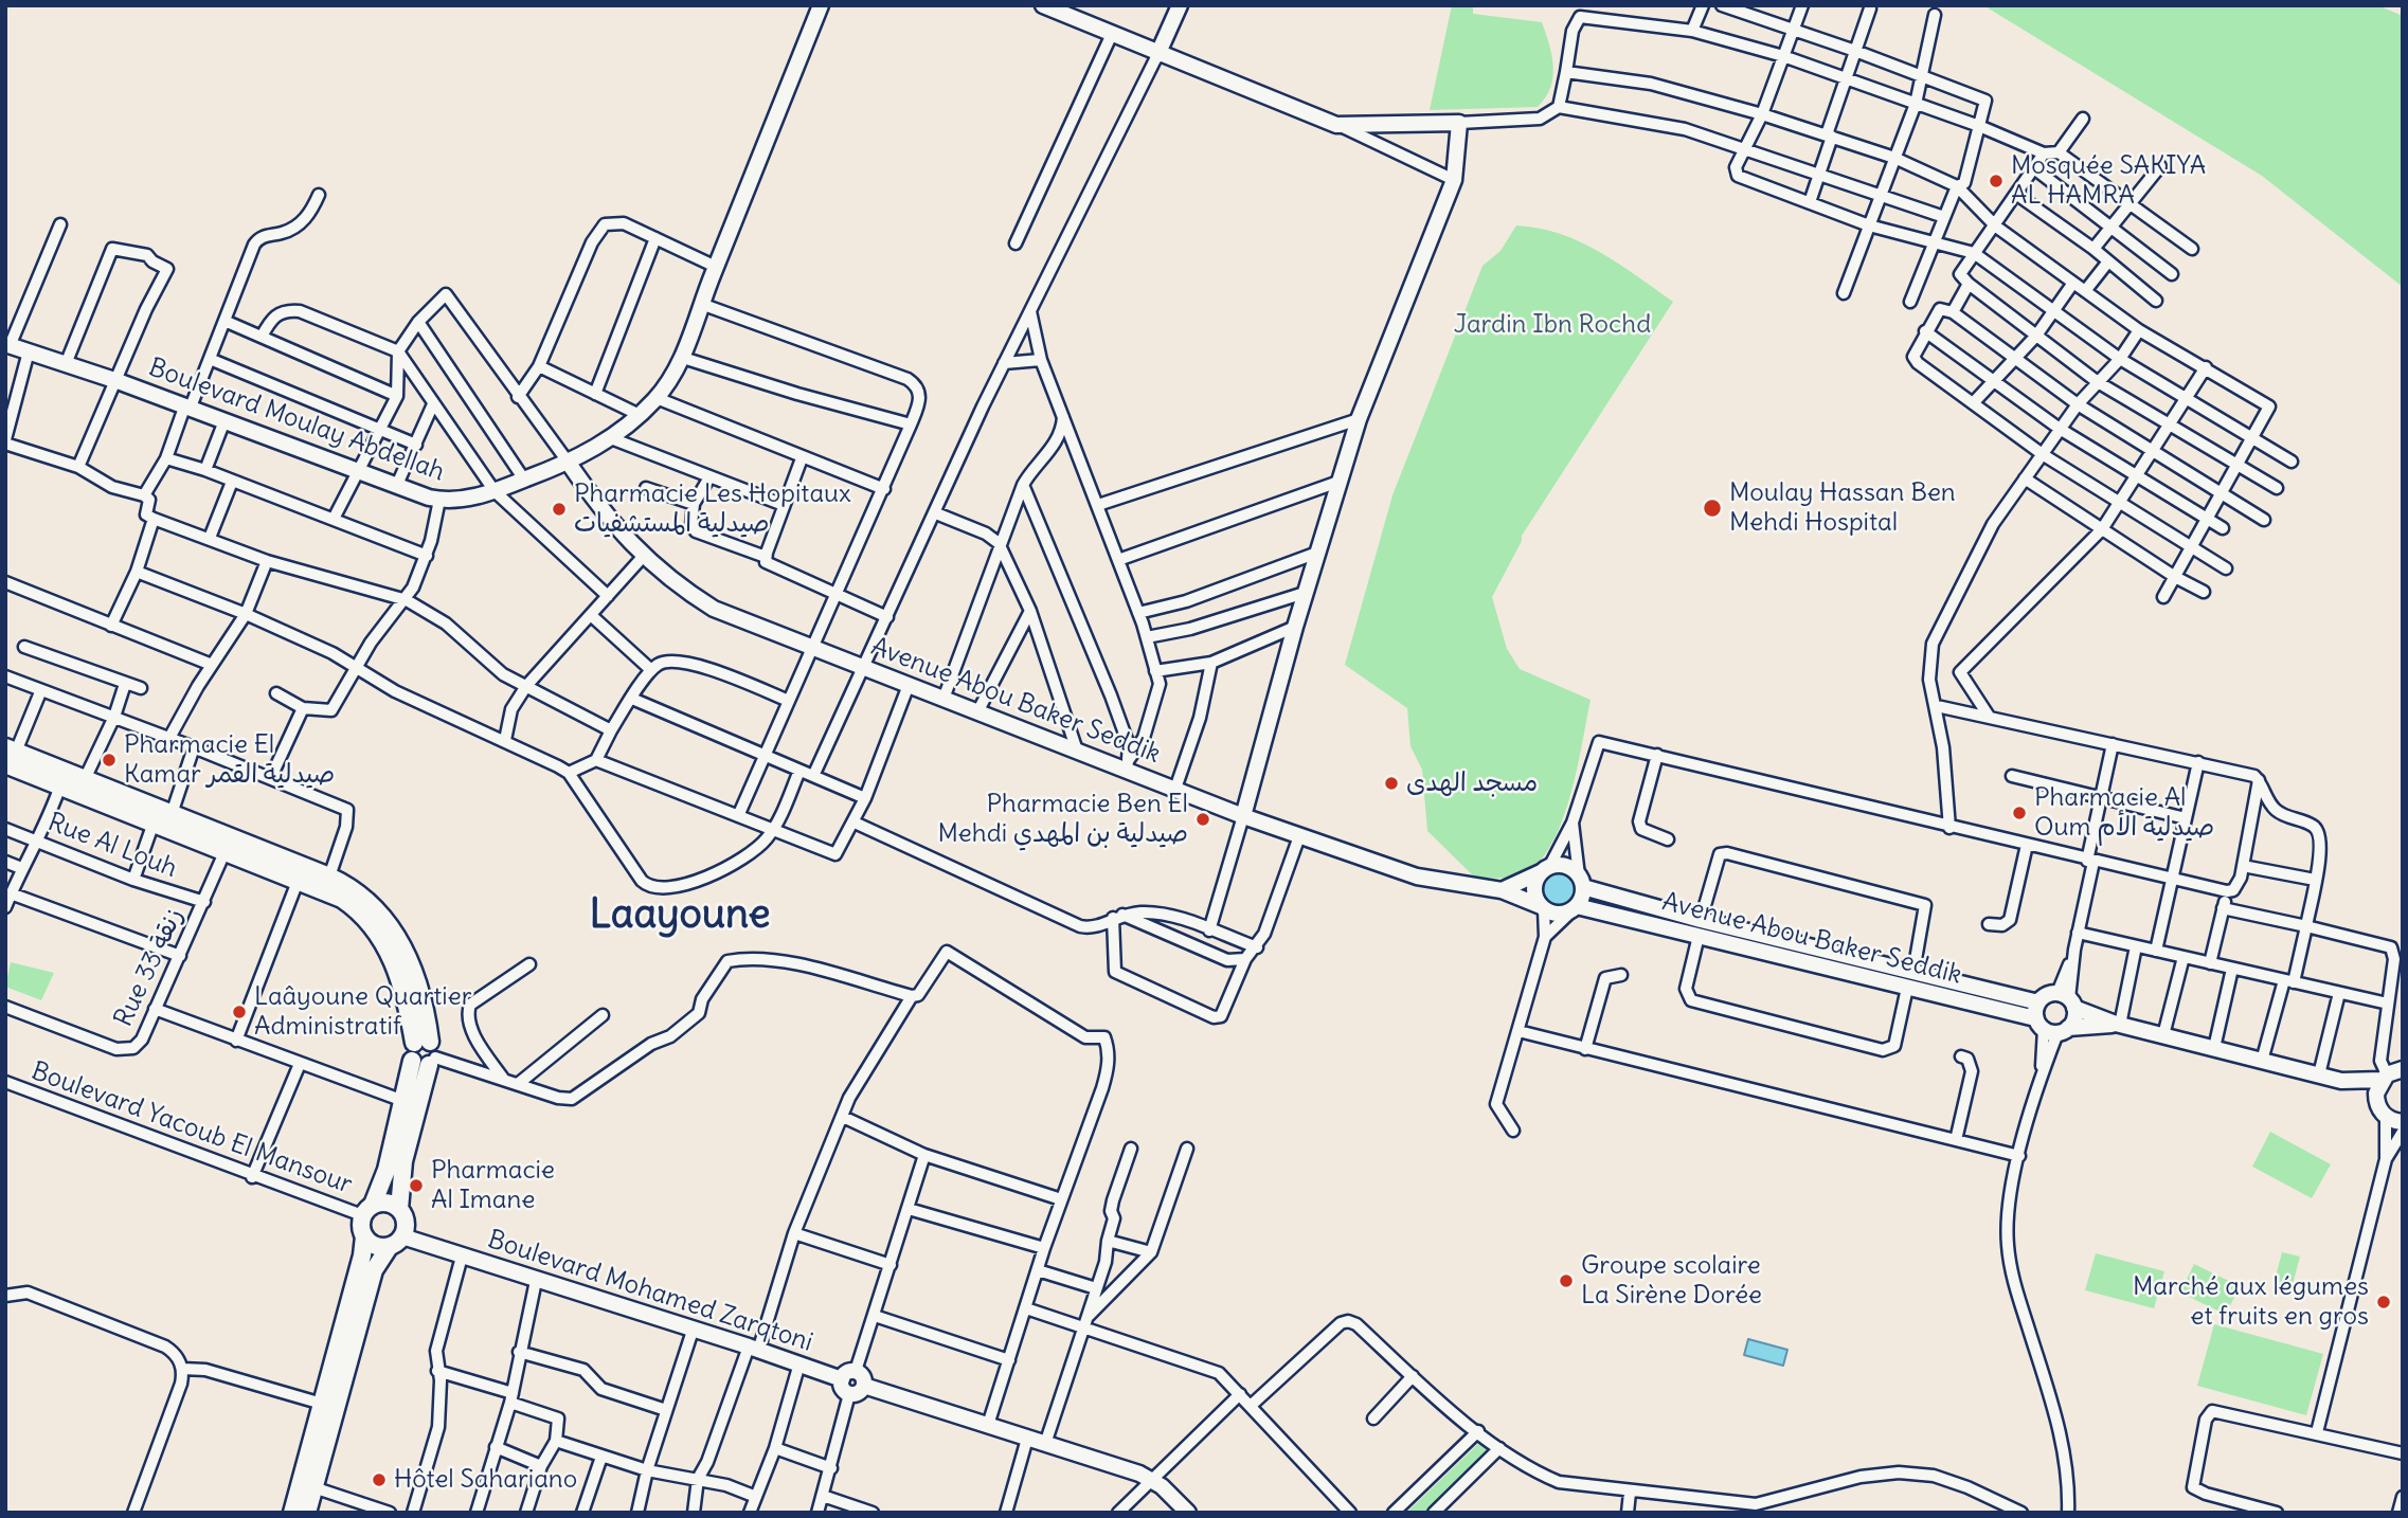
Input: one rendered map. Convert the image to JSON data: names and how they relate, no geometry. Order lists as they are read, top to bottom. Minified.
{"streets":{"main road":["Boulevard Moulay Abdellah","Avenue Abou Baker Seddik","Boulevard Mohamed Zarqtoni"],"street":["Rue Al Louh","Rue 33 زنقة","Boulevard Yacoub El Mansour"]},"crossings":[["Boulevard Moulay Abdellah","Avenue Abou Baker Seddik"],["Rue Al Louh","Rue 33 زنقة"],["Boulevard Yacoub El Mansour","Boulevard Mohamed Zarqtoni"]],"districts":["Laayoune"],"parks":["Jardin Ibn Rochd"],"places":["Mosquée SAKIYA AL HAMRA","Moulay Hassan Ben Mehdi Hospital","Pharmacie Les Hopitaux صيدلية المستشفيات","Pharmacie El Kamar صيدلية القمر","مسجد الهدى","Pharmacie Al Oum صيدلية الأم","Pharmacie Ben El Mehdi صيدلية بن المهدي","Laâyoune Quartier Administratif","Pharmacie Al Imane","Groupe scolaire La Sirène Dorée","Marché aux légumes et fruits en gros","Hôtel Sahariano"]}
